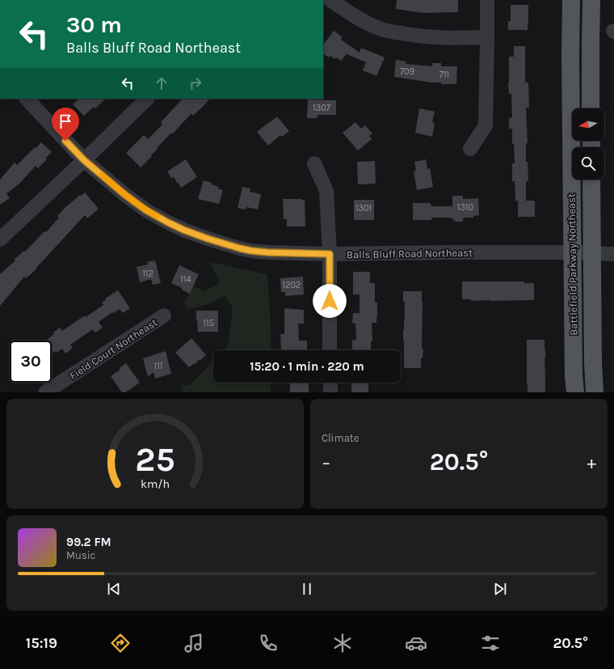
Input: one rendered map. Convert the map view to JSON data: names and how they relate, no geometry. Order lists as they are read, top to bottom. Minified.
{"streets":{"main road":["Battlefield Parkway Northeast"],"street":["Balls Bluff Road Northeast","Field Court Northeast"]},"crossings":[["Balls Bluff Road Northeast","Battlefield Parkway Northeast"]],"house_numbers":["709","711","1307","1310","1301","112","114","1202","115","111"],"north":"left","page":{"turn":["30 m","Balls Bluff Road Northeast"],"limit":"30","trip":"15:20 · 1 min · 220 m","tile":"Climate","heat":["−","20.5°","+"],"song":["99.2 FM","Music"],"tabs":["15:19","20.5°"],"gauge":["25","km/h"]}}
